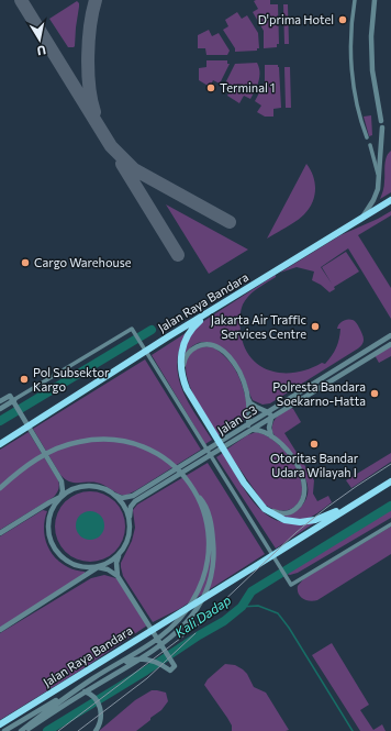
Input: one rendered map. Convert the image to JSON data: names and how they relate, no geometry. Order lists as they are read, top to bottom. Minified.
{"streets":{"main road":["Jalan Raya Bandara"],"street":["Jalan C3"]},"water":["Kali Dadap"],"places":["D'prima Hotel","Terminal 1","Cargo Warehouse","Jakarta Air Traffic Services Centre","Pol Subsektor Kargo","Polresta Bandara Soekarno-Hatta","Otoritas Bandar Udara Wilayah I"],"north":"bottom"}
